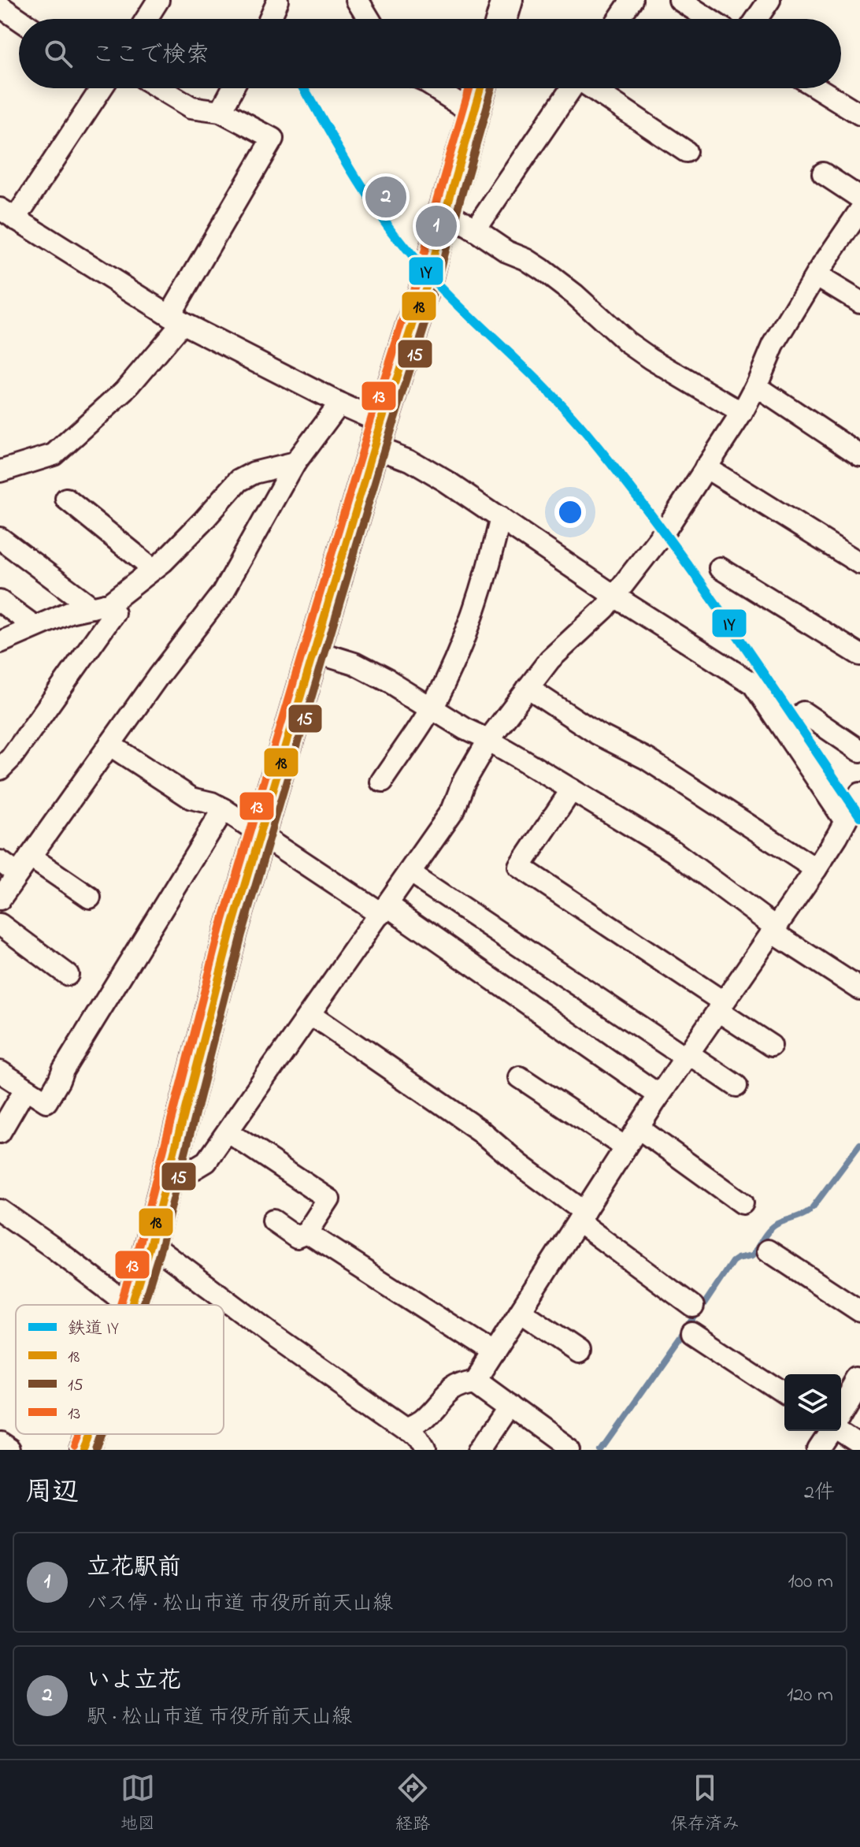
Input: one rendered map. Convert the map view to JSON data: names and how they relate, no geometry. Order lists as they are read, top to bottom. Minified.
{"lines":["rail line IY","transit line 18","transit line 15","transit line 13"],"legend":["鉄道 IY","18","15","13"],"page":{"search":"ここで検索","pins":["2","1"],"heading":["周辺","2件"],"list":[{"mark":"1","name":"立花駅前","note":"バス停 · 松山市道 市役所前天山線","value":"100 m"},{"mark":"2","name":"いよ立花","note":"駅 · 松山市道 市役所前天山線","value":"120 m"}],"nav":["地図","経路","保存済み"]}}
